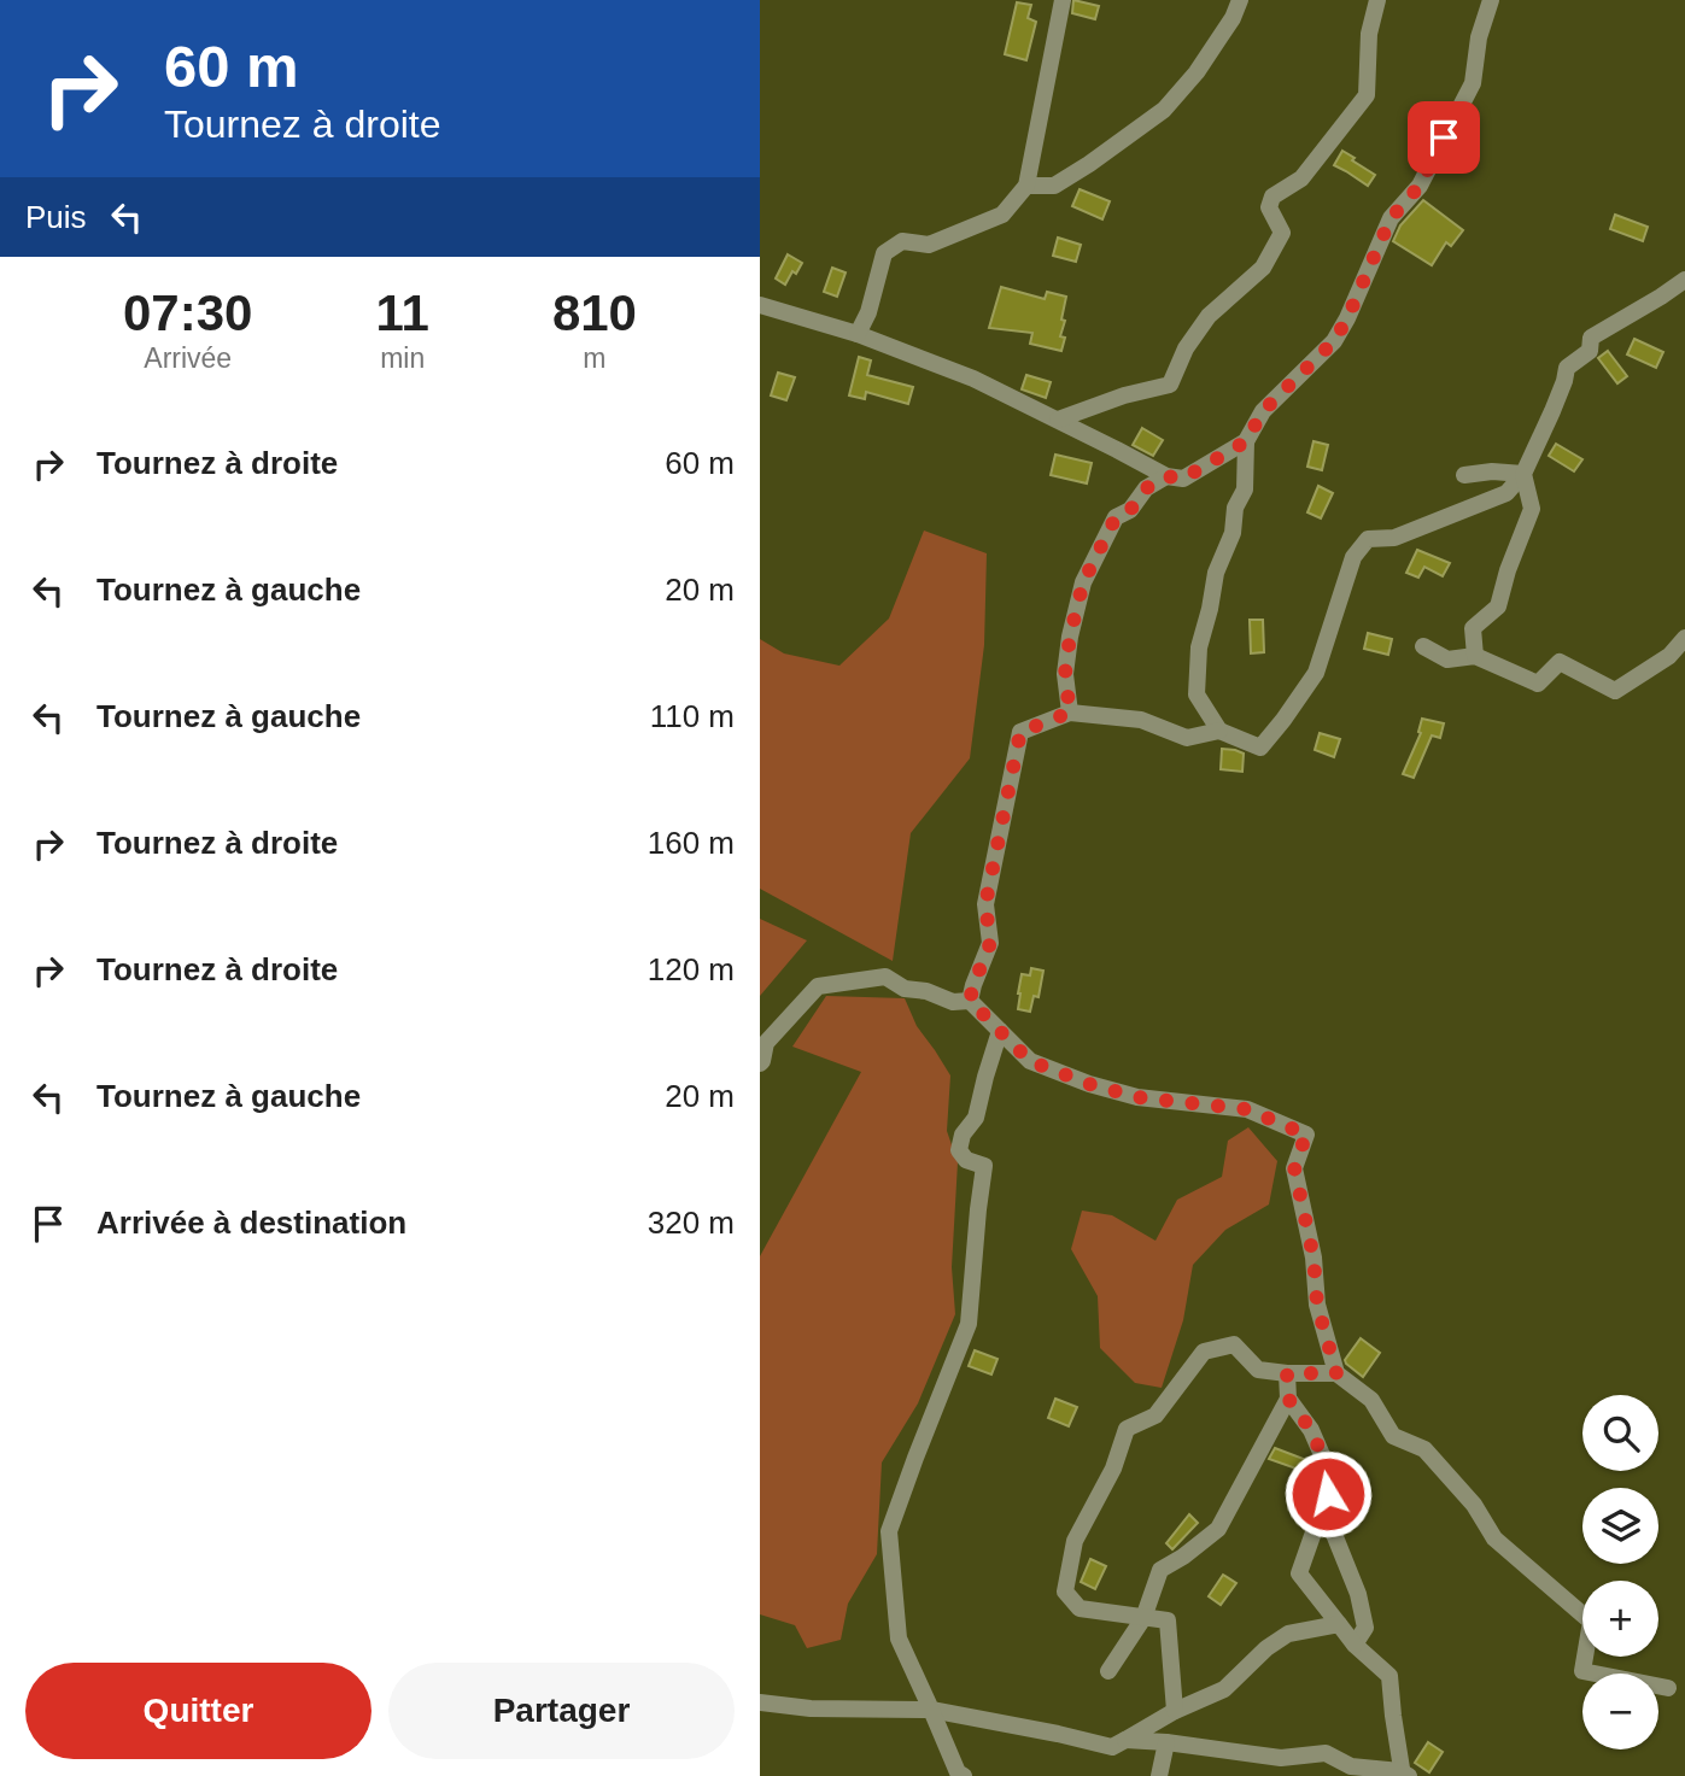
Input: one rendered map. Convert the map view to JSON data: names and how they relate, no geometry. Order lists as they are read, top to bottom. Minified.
{"page":{"turn":["60 m","Tournez à droite"],"then":"Puis","eta":["07:30","Arrivée","11","min","810","m"],"list":[{"name":"Tournez à droite","value":"60 m"},{"name":"Tournez à gauche","value":"20 m"},{"name":"Tournez à gauche","value":"110 m"},{"name":"Tournez à droite","value":"160 m"},{"name":"Tournez à droite","value":"120 m"},{"name":"Tournez à gauche","value":"20 m"},{"name":"Arrivée à destination","value":"320 m"}],"map_buttons":["+","−"],"buttons":["Quitter","Partager"]}}
